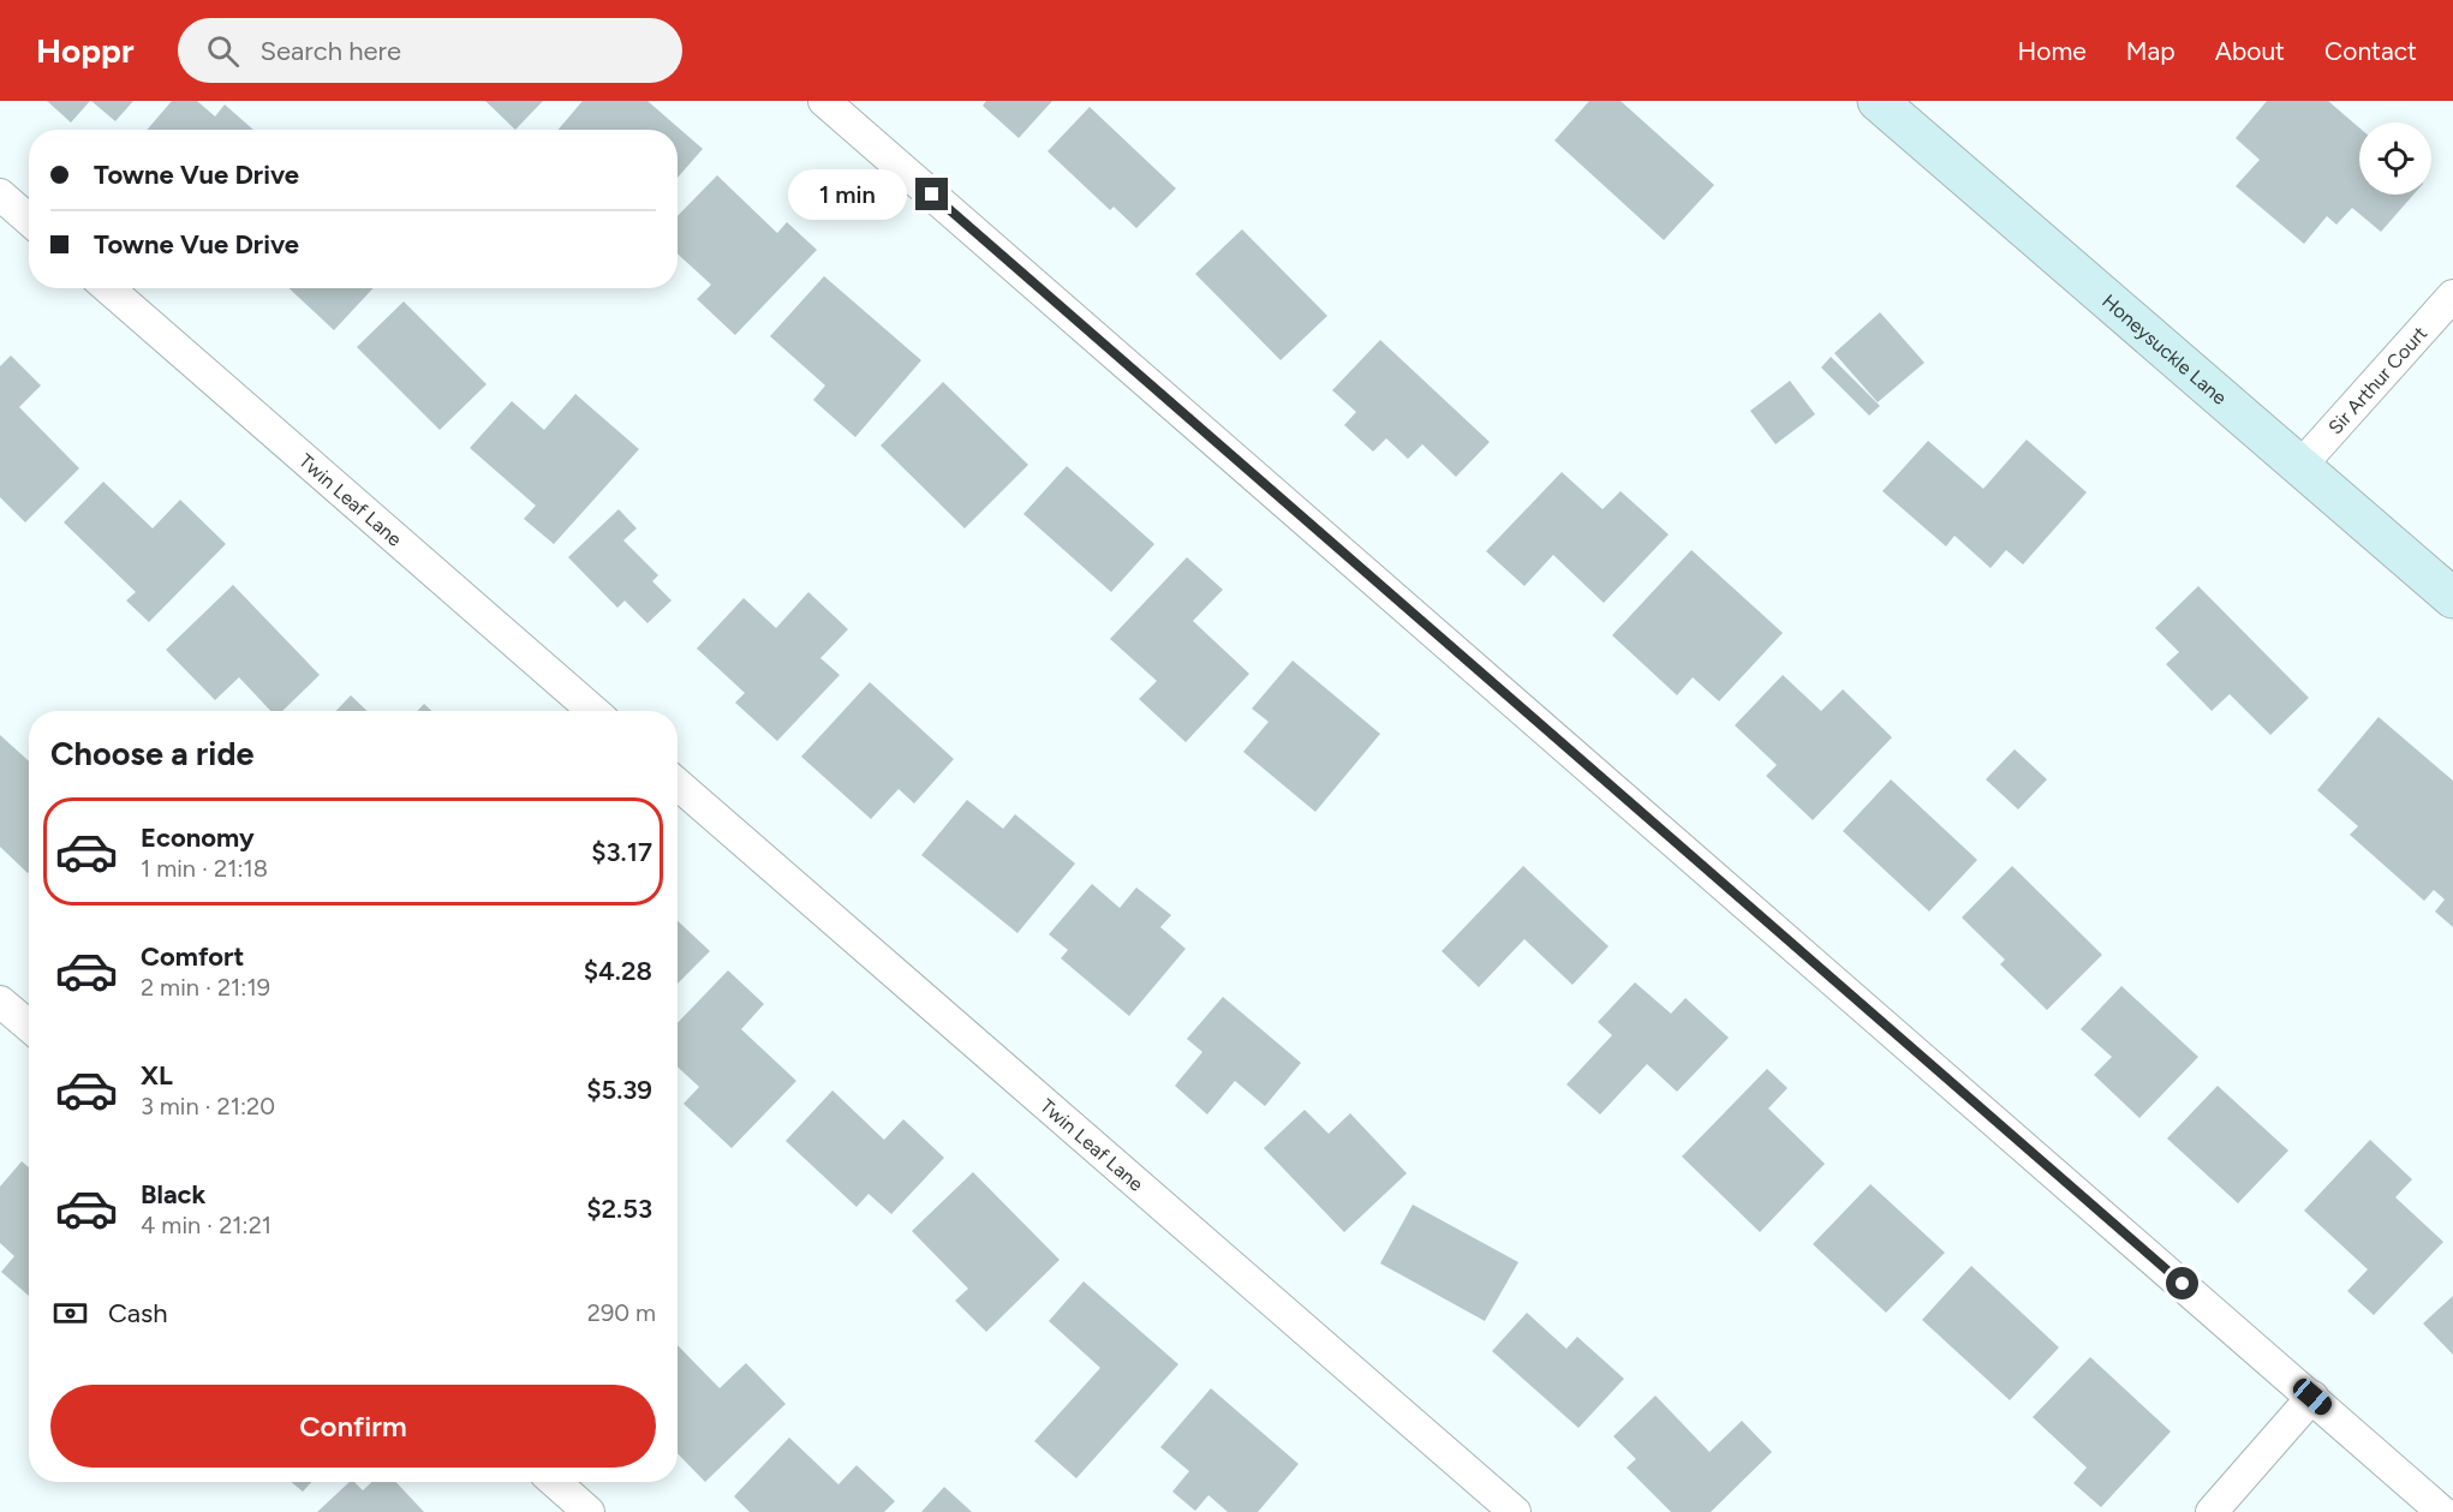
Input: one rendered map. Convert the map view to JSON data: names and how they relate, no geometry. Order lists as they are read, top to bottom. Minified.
{"streets":{"street":["Honeysuckle Lane","Sir Arthur Court","Twin Leaf Lane"]},"crossings":[["Honeysuckle Lane","Sir Arthur Court"]],"page":{"header":"Hoppr","search":"Search here","nav":["Home","Map","About","Contact"],"banner":["Towne Vue Drive","Towne Vue Drive"],"bubble":"1 min","heading":"Choose a ride","list":[{"name":"Economy","note":"1 min · 21:18","value":"$3.17"},{"name":"Comfort","note":"2 min · 21:19","value":"$4.28"},{"name":"XL","note":"3 min · 21:20","value":"$5.39"},{"name":"Black","note":"4 min · 21:21","value":"$2.53"}],"pay":["Cash","290 m"],"buttons":"Confirm"}}
